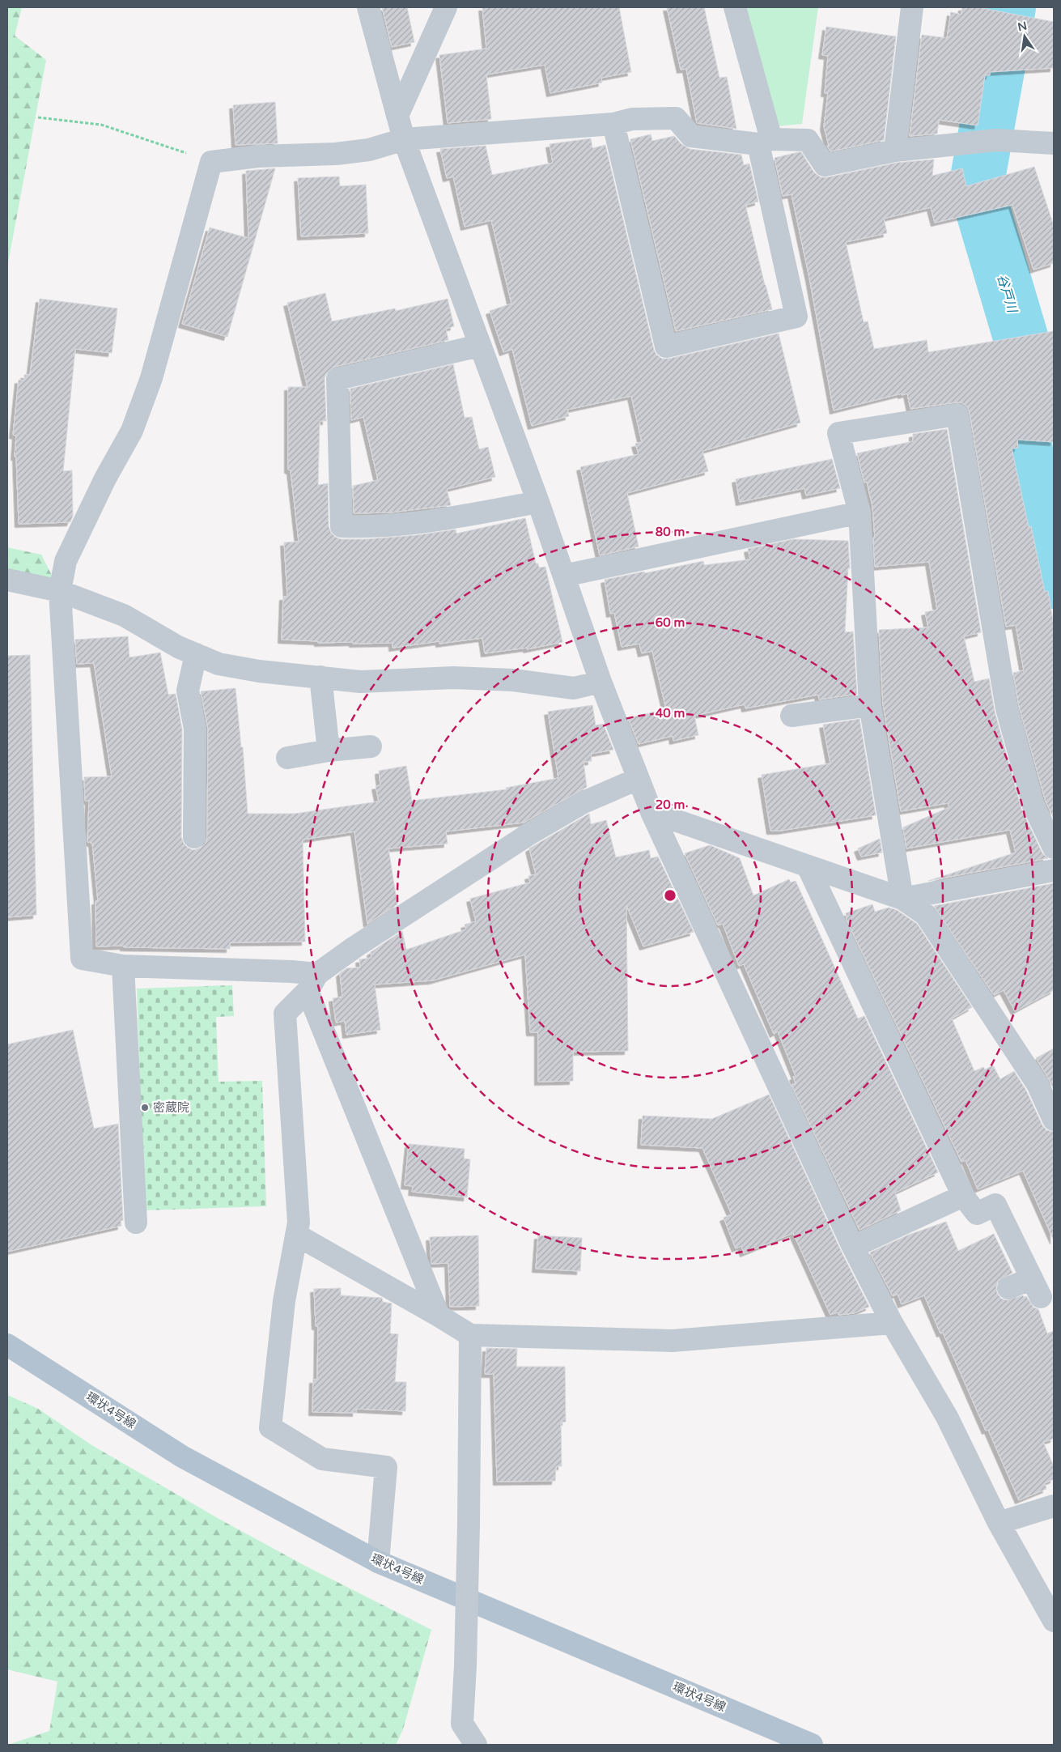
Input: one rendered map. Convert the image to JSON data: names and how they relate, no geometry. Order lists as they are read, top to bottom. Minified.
{"streets":{"main road":["環状4号線"]},"water":["谷戸川"],"places":["密蔵院"],"north":"top","rings":["80 m","60 m","40 m","20 m"]}
